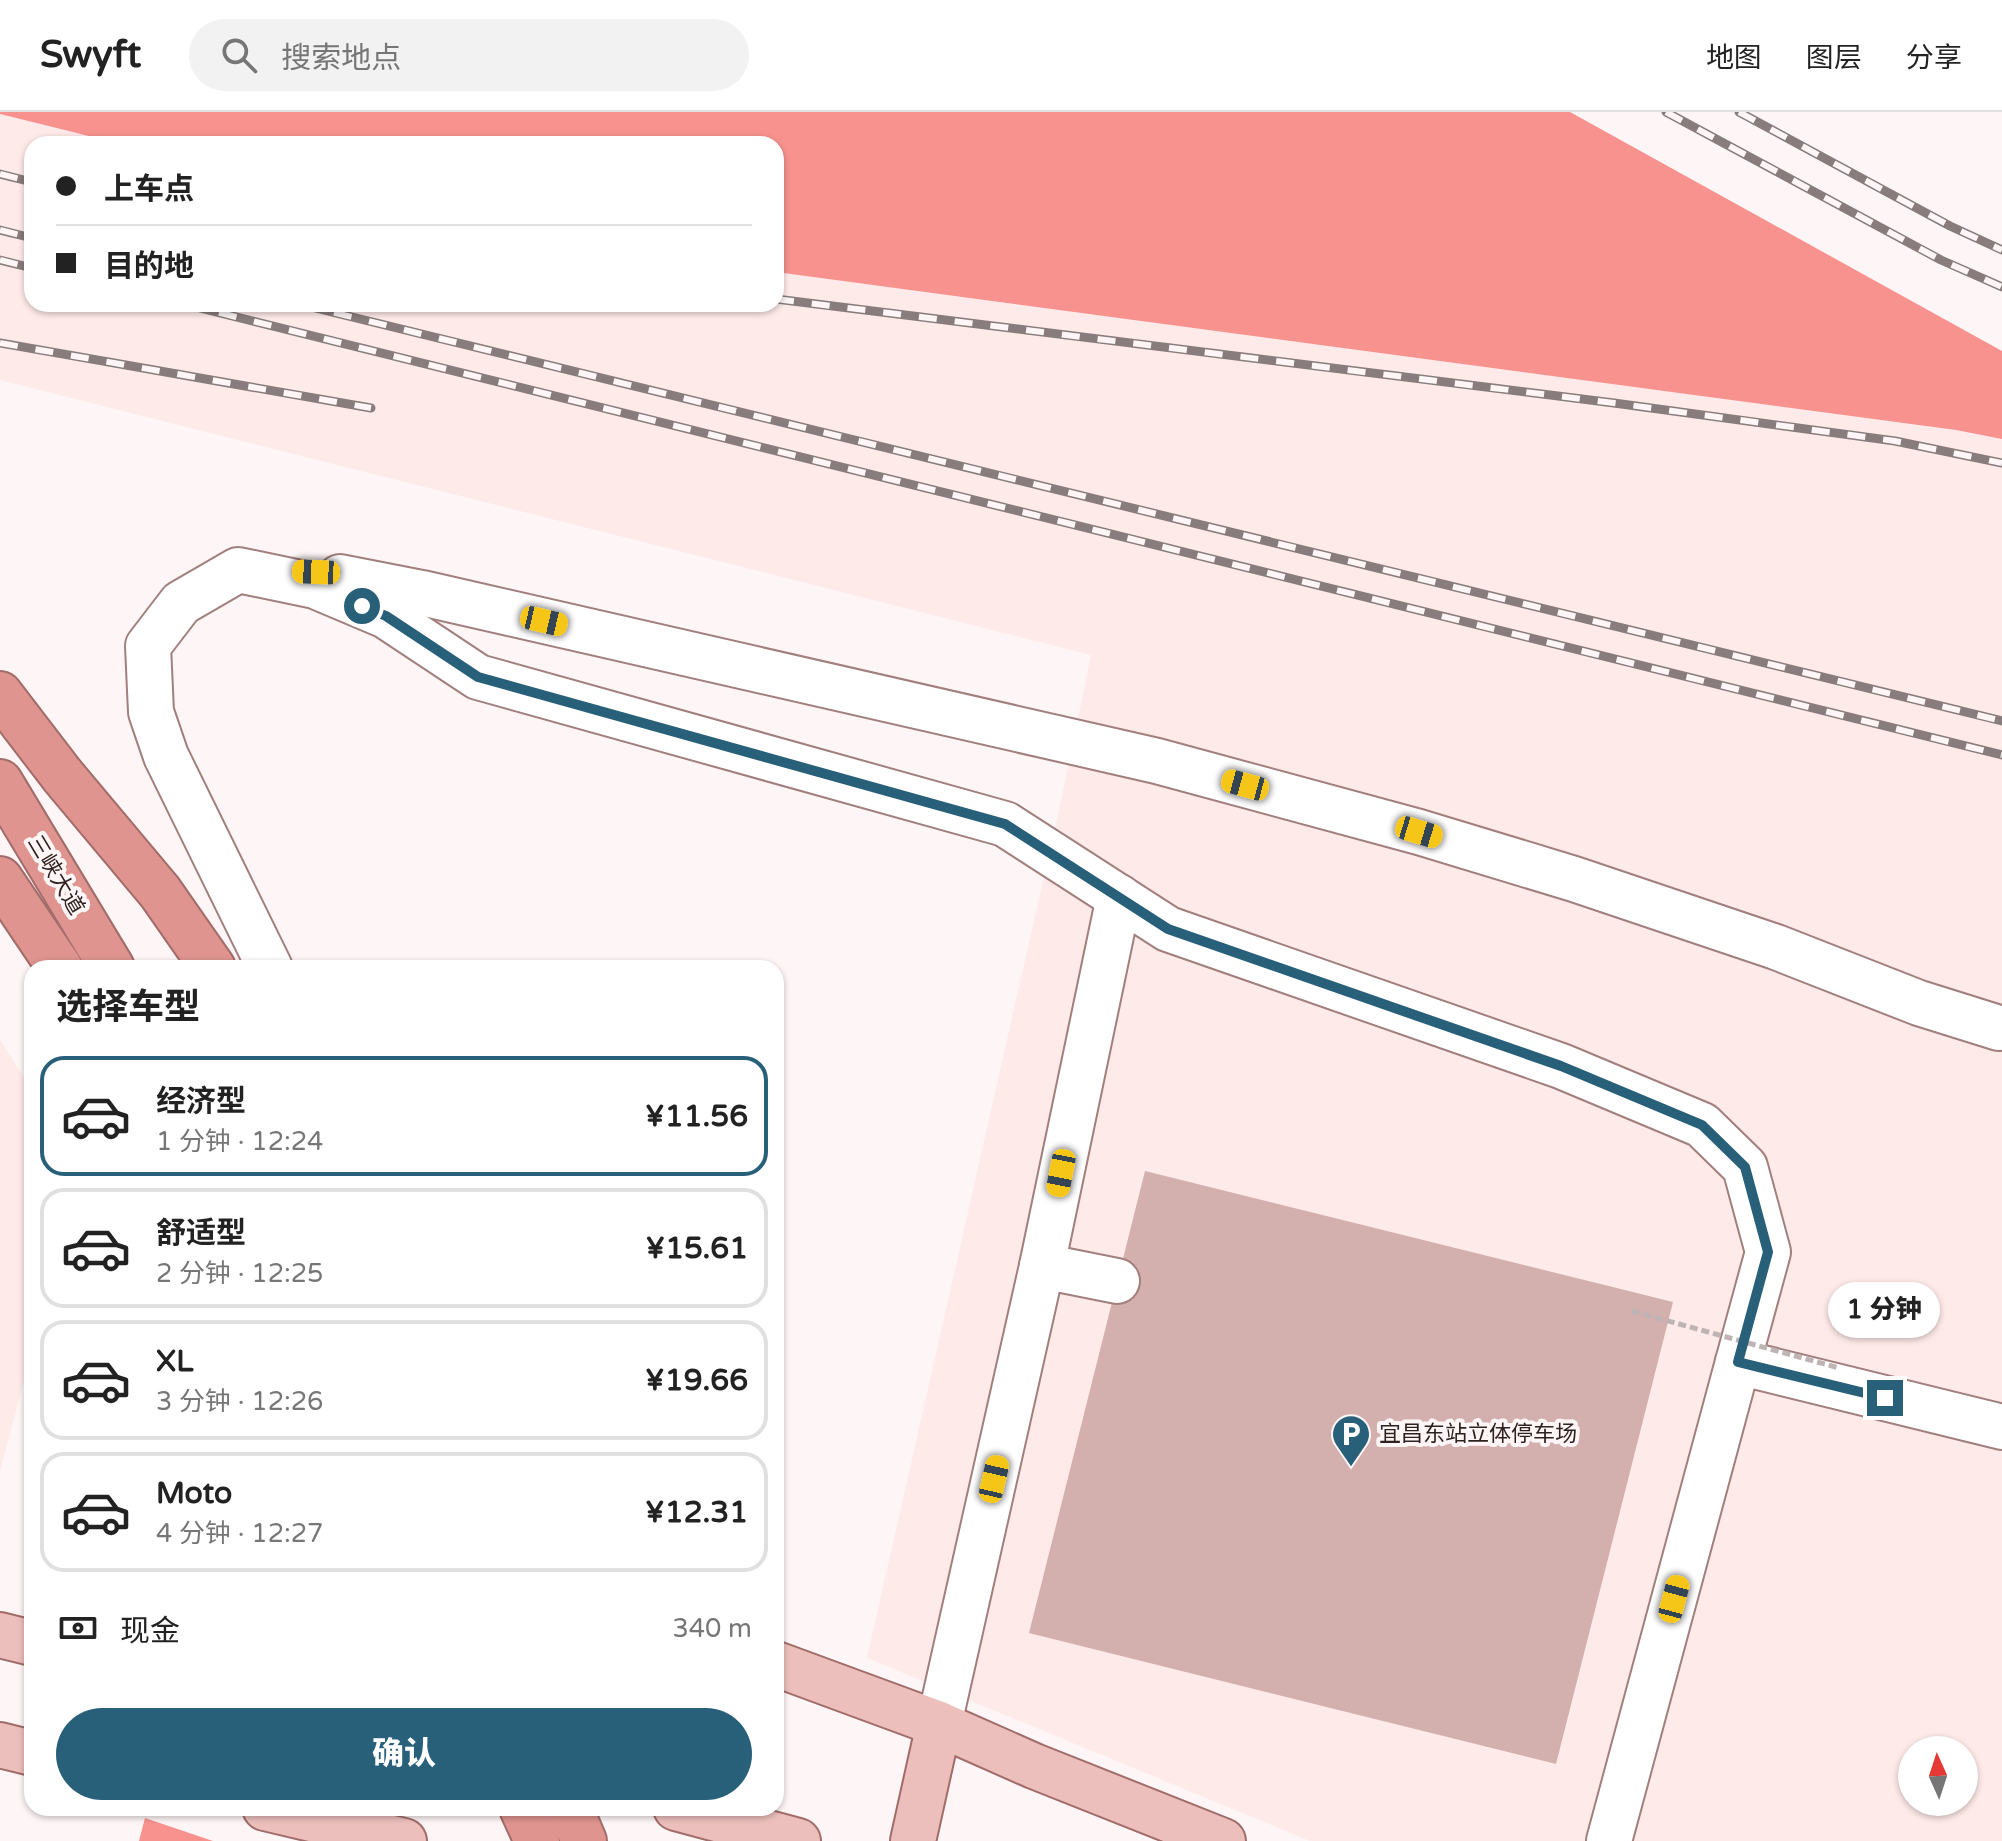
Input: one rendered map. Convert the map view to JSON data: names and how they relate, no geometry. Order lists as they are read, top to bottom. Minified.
{"streets":{"highway":["三峡大道"]},"places":{"parking":["宜昌东站立体停车场"]},"north":"top","page":{"header":"Swyft","search":"搜索地点","nav":["地图","图层","分享"],"banner":["上车点","目的地"],"heading":"选择车型","list":[{"name":"经济型","note":"1 分钟 · 12:24","value":"¥11.56"},{"name":"舒适型","note":"2 分钟 · 12:25","value":"¥15.61"},{"name":"XL","note":"3 分钟 · 12:26","value":"¥19.66"},{"name":"Moto","note":"4 分钟 · 12:27","value":"¥12.31"}],"bubble":"1 分钟","pay":["现金","340 m"],"buttons":"确认"}}
